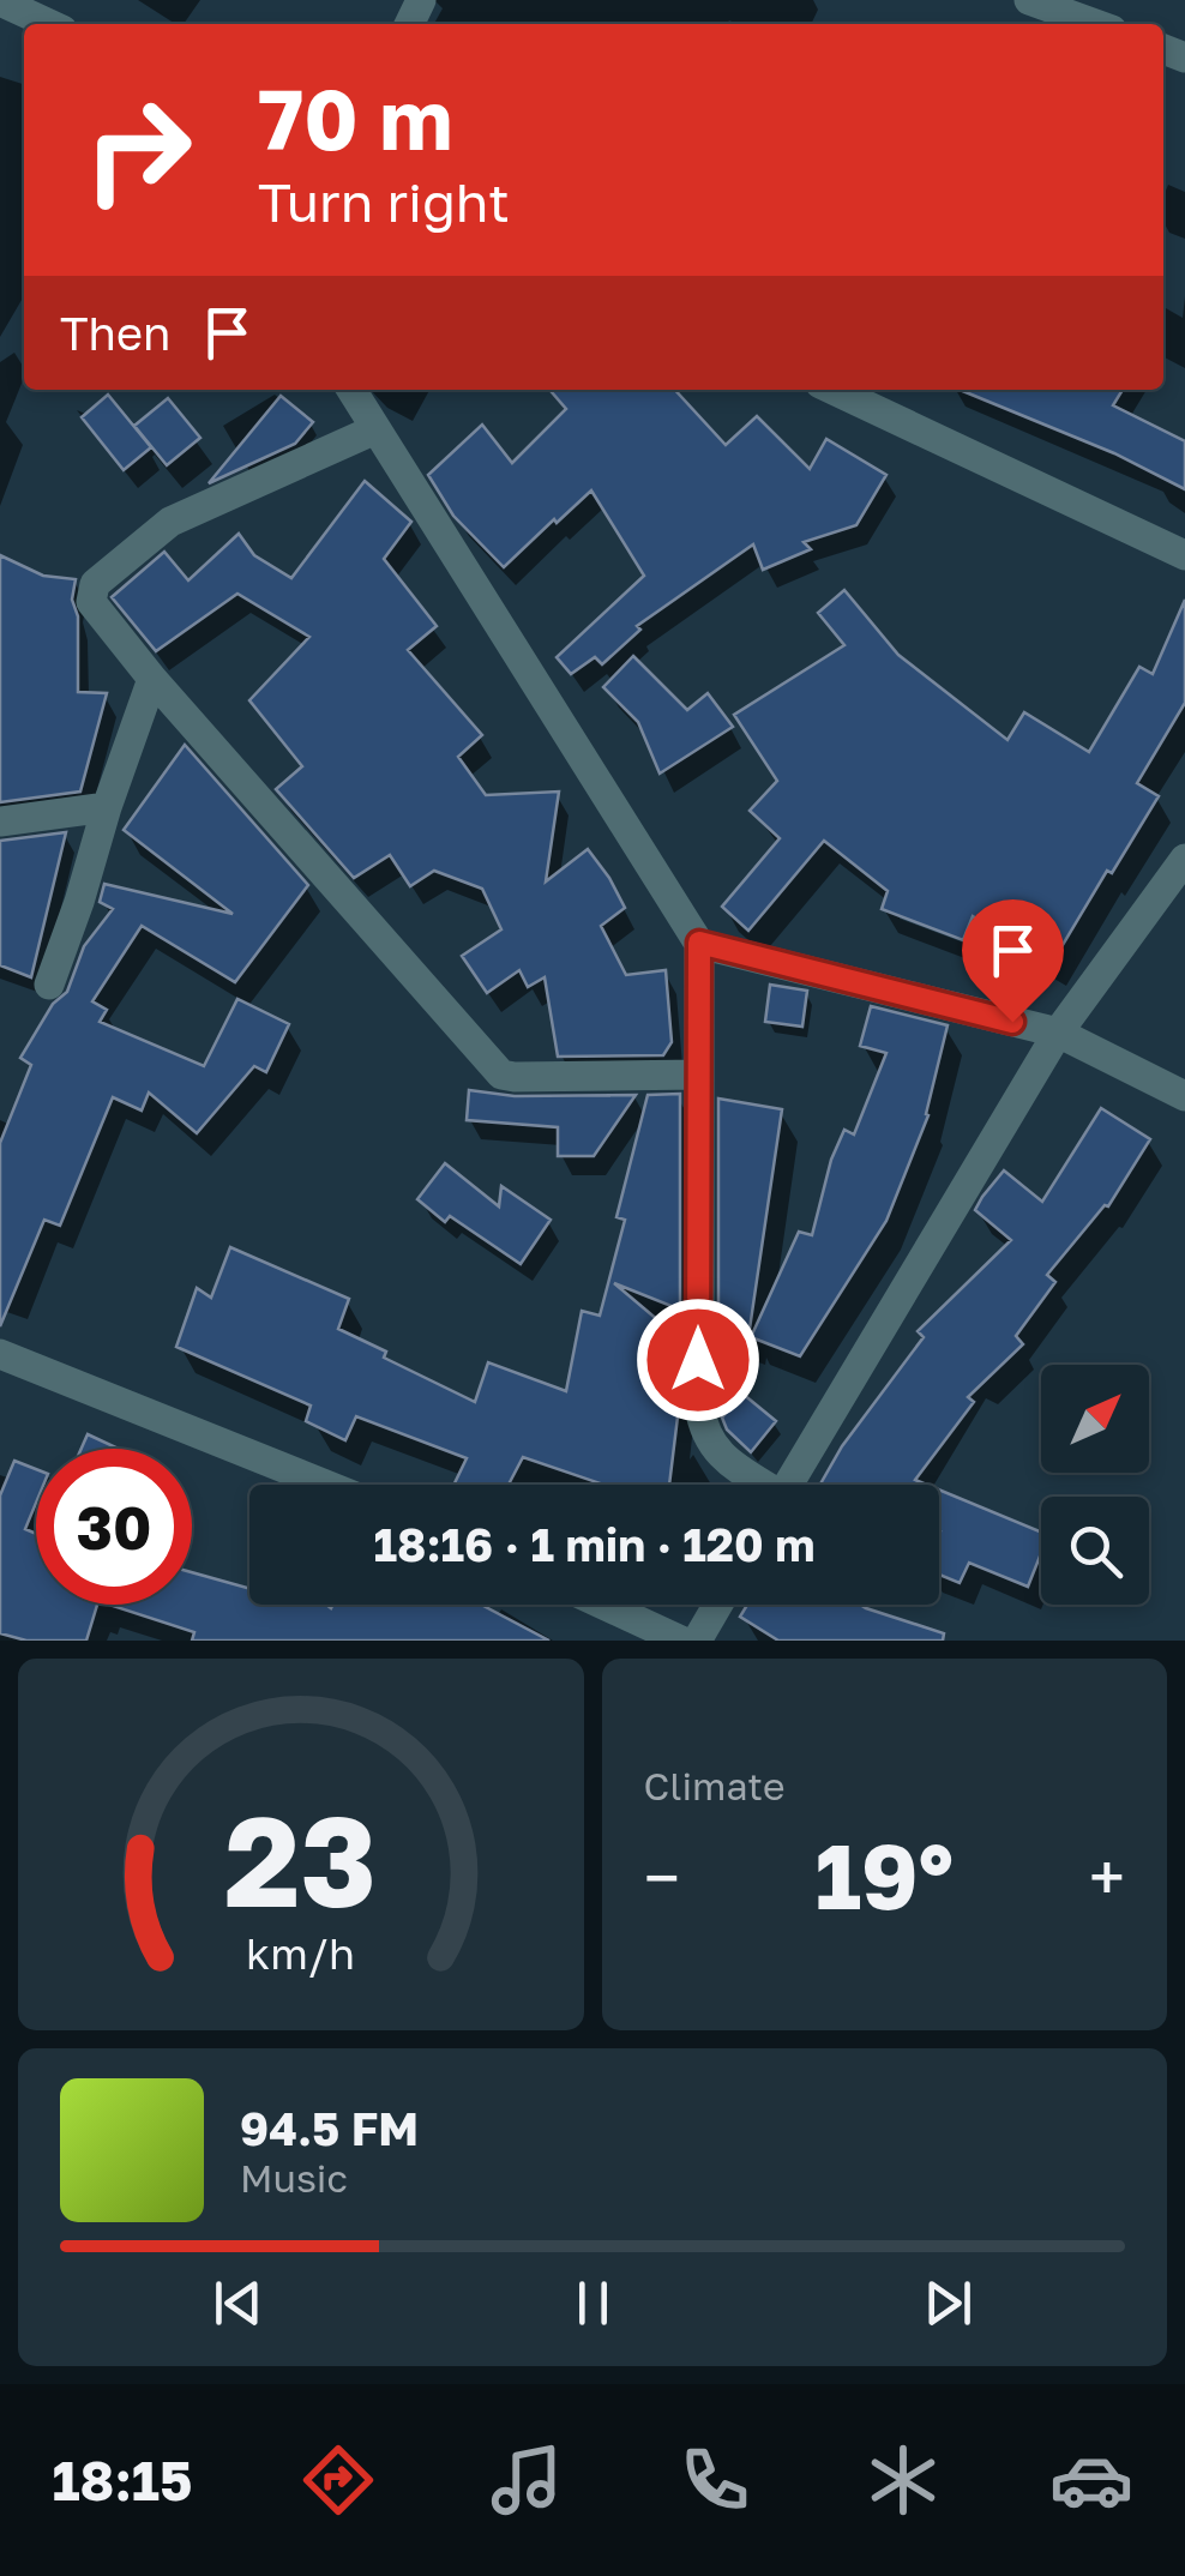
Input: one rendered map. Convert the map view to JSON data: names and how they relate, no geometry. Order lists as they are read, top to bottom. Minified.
{"north":"top right","page":{"turn":["70 m","Turn right"],"then":"Then","limit":"30","trip":"18:16 · 1 min · 120 m","tile":"Climate","heat":["−","19°","+"],"song":["94.5 FM","Music"],"tabs":"18:15","gauge":["23","km/h"]}}
